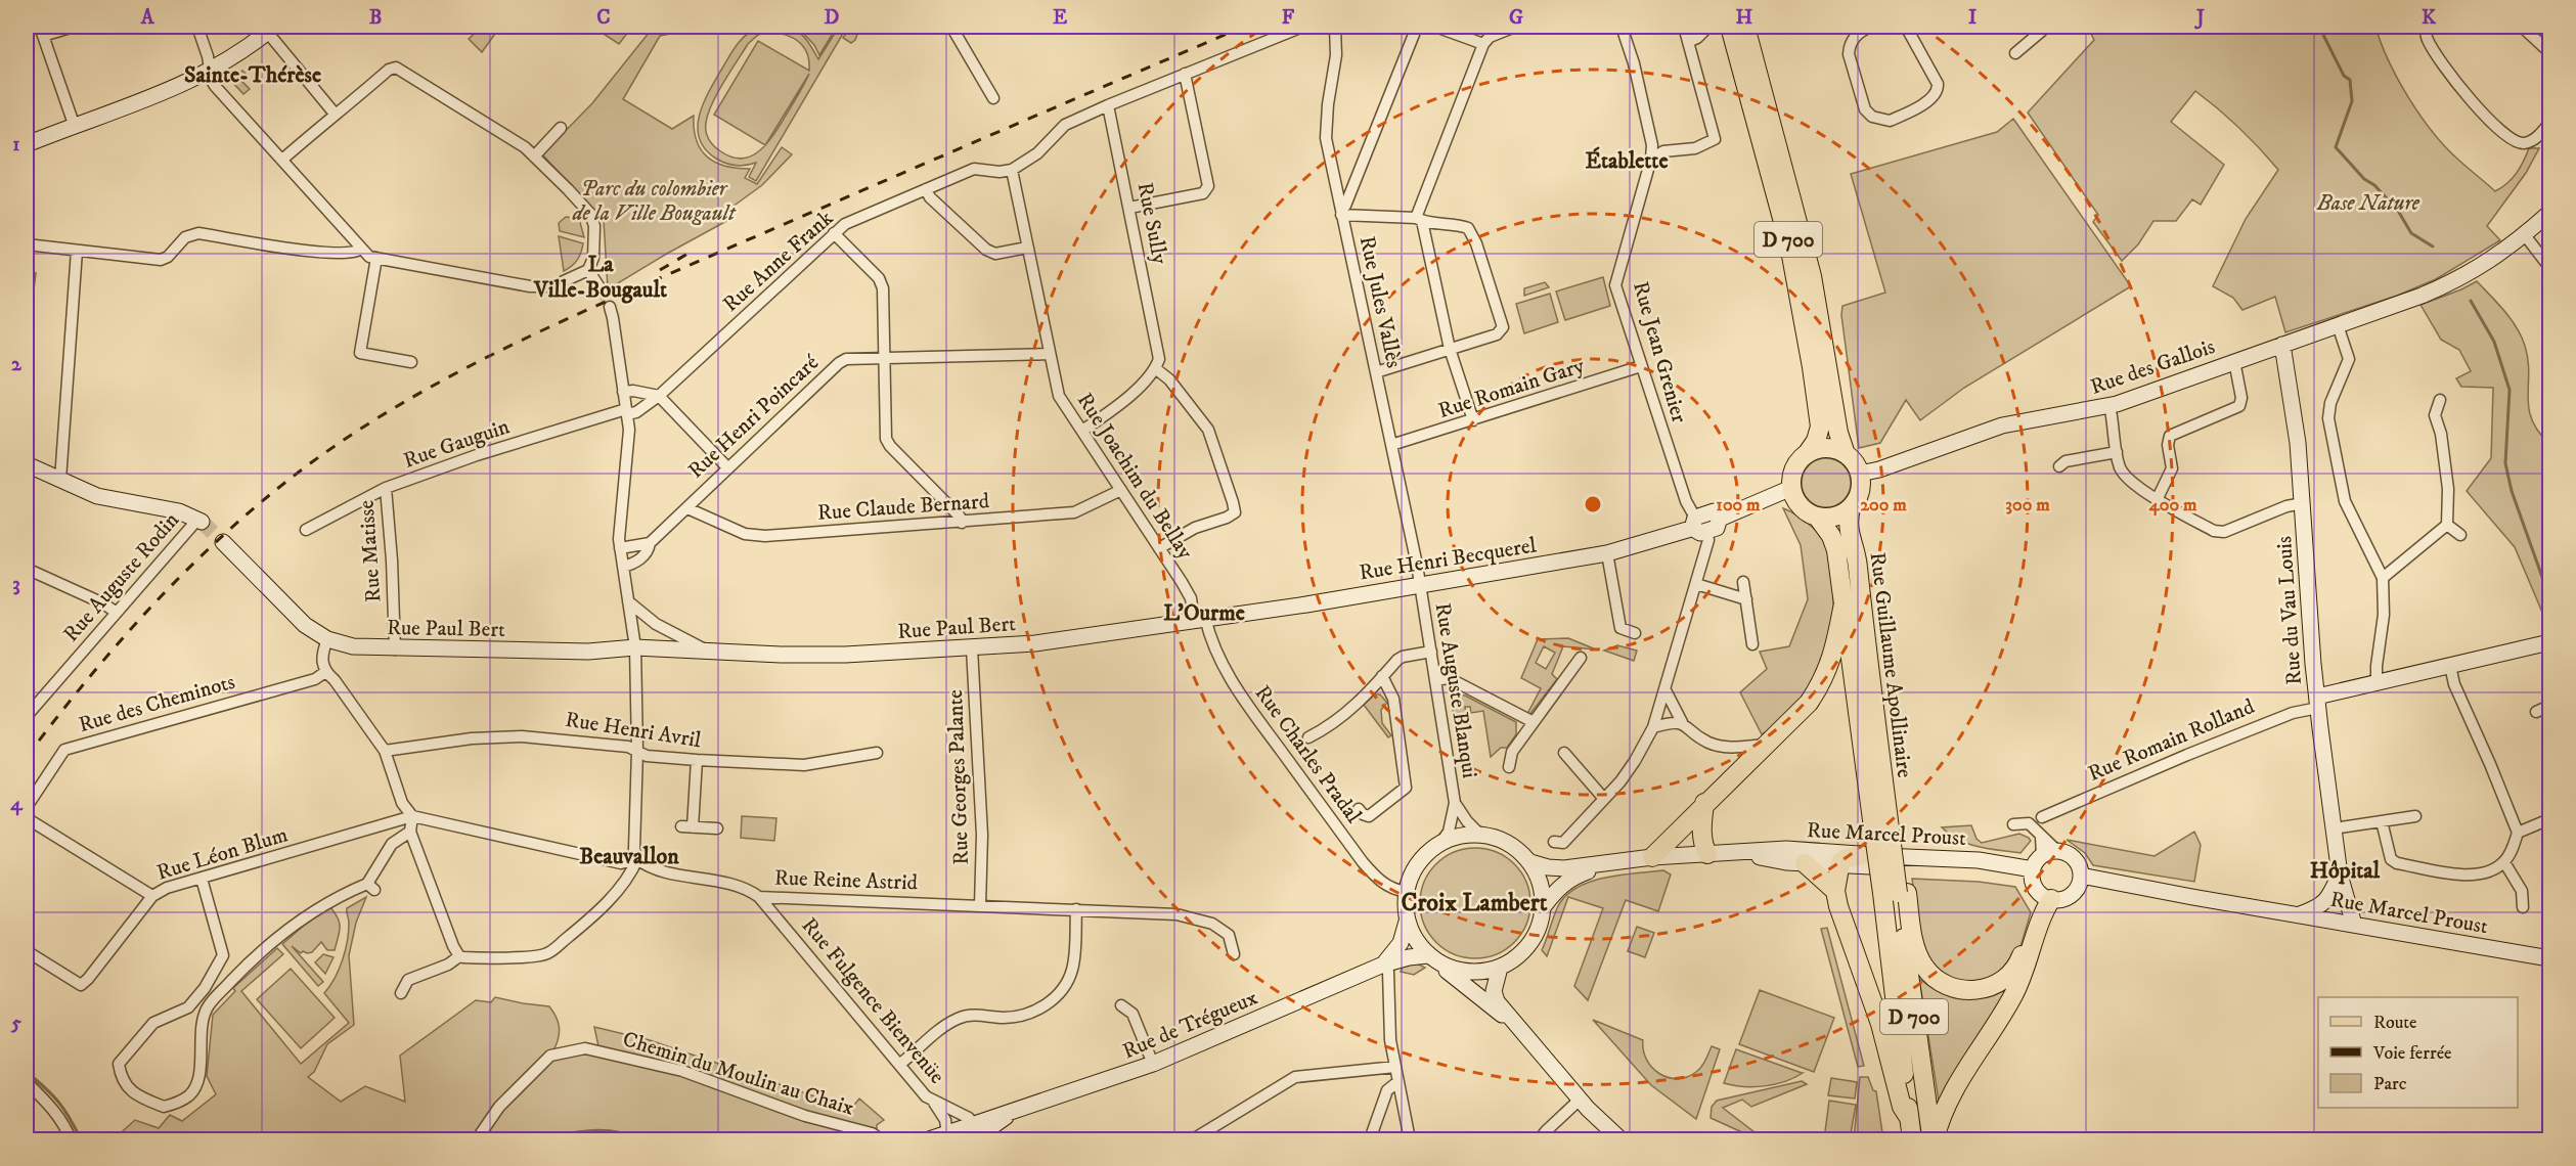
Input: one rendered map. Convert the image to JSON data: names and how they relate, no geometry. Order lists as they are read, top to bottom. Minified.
{"streets":{"main road":["D 700","Rue des Gallois","Rue Henri Becquerel","Rue du Vau Louis","Rue Paul Bert","Rue Guillaume Apollinaire","Rue Romain Rolland","Rue Marcel Proust","Rue de Trégueux"],"street":["Rue Sully","Rue Anne Frank","Rue Jules Vallès","Rue Jean Grenier","Rue Romain Gary","Rue Henri Poincaré","Rue Gauguin","Rue Joachim du Bellay","Rue Claude Bernard","Rue Matisse","Rue Auguste Rodin","Rue Auguste Blanqui","Rue des Cheminots","Rue Henri Avril","Rue Charles Pradal","Rue Georges Palante","Rue Léon Blum","Rue Reine Astrid","Rue Fulgence Bienvenüe","Chemin du Moulin au Chaix"]},"crossings":[["D 700","Rue des Gallois"],["D 700","Rue Guillaume Apollinaire"],["Rue Anne Frank","Rue Gauguin"],["Rue Anne Frank","Rue Joachim du Bellay"],["Rue Jules Vallès","Rue Romain Gary"],["Rue Jules Vallès","Rue Henri Becquerel"],["Rue Jules Vallès","Rue Auguste Blanqui"],["Rue Jean Grenier","Rue Romain Gary"],["Rue Jean Grenier","Rue Henri Becquerel"],["Rue des Gallois","Rue du Vau Louis"],["Rue des Gallois","Rue Guillaume Apollinaire"],["Rue Henri Poincaré","Rue Joachim du Bellay"],["Rue Henri Poincaré","Rue Claude Bernard"],["Rue Gauguin","Rue Matisse"],["Rue Joachim du Bellay","Rue Claude Bernard"],["Rue Joachim du Bellay","Rue Henri Becquerel"],["Rue Joachim du Bellay","Rue Paul Bert"],["Rue Joachim du Bellay","Rue Charles Pradal"],["Rue Matisse","Rue Paul Bert"],["Rue Henri Becquerel","Rue Paul Bert"],["Rue Henri Becquerel","Rue Auguste Blanqui"],["Rue Henri Becquerel","Rue Charles Pradal"],["Rue du Vau Louis","Rue Romain Rolland"],["Rue du Vau Louis","Rue Marcel Proust"],["Rue Paul Bert","Rue Charles Pradal"],["Rue Paul Bert","Rue Georges Palante"],["Rue Auguste Blanqui","Rue Charles Pradal"],["Rue Auguste Blanqui","Rue Marcel Proust"],["Rue Auguste Blanqui","Rue de Trégueux"],["Rue Charles Pradal","Rue Marcel Proust"],["Rue Charles Pradal","Rue de Trégueux"],["Rue Georges Palante","Rue Reine Astrid"],["Rue Marcel Proust","Rue de Trégueux"],["Rue Léon Blum","Rue Reine Astrid"],["Rue Reine Astrid","Rue Fulgence Bienvenüe"],["Rue Fulgence Bienvenüe","Rue de Trégueux"]],"districts":["Sainte-Thérèse","Établette","La Ville-Bougault","L'Ourme","Beauvallon","Hôpital","Croix Lambert"],"parks":["Parc du colombier de la Ville Bougault","Base Nature"],"legend":["Route","Voie ferrée","Parc"],"grid":{"columns":["A","B","C","D","E","F","G","H","I","J","K"],"rows":["1","2","3","4","5"]},"rings":["100 m","200 m","300 m","400 m"]}
